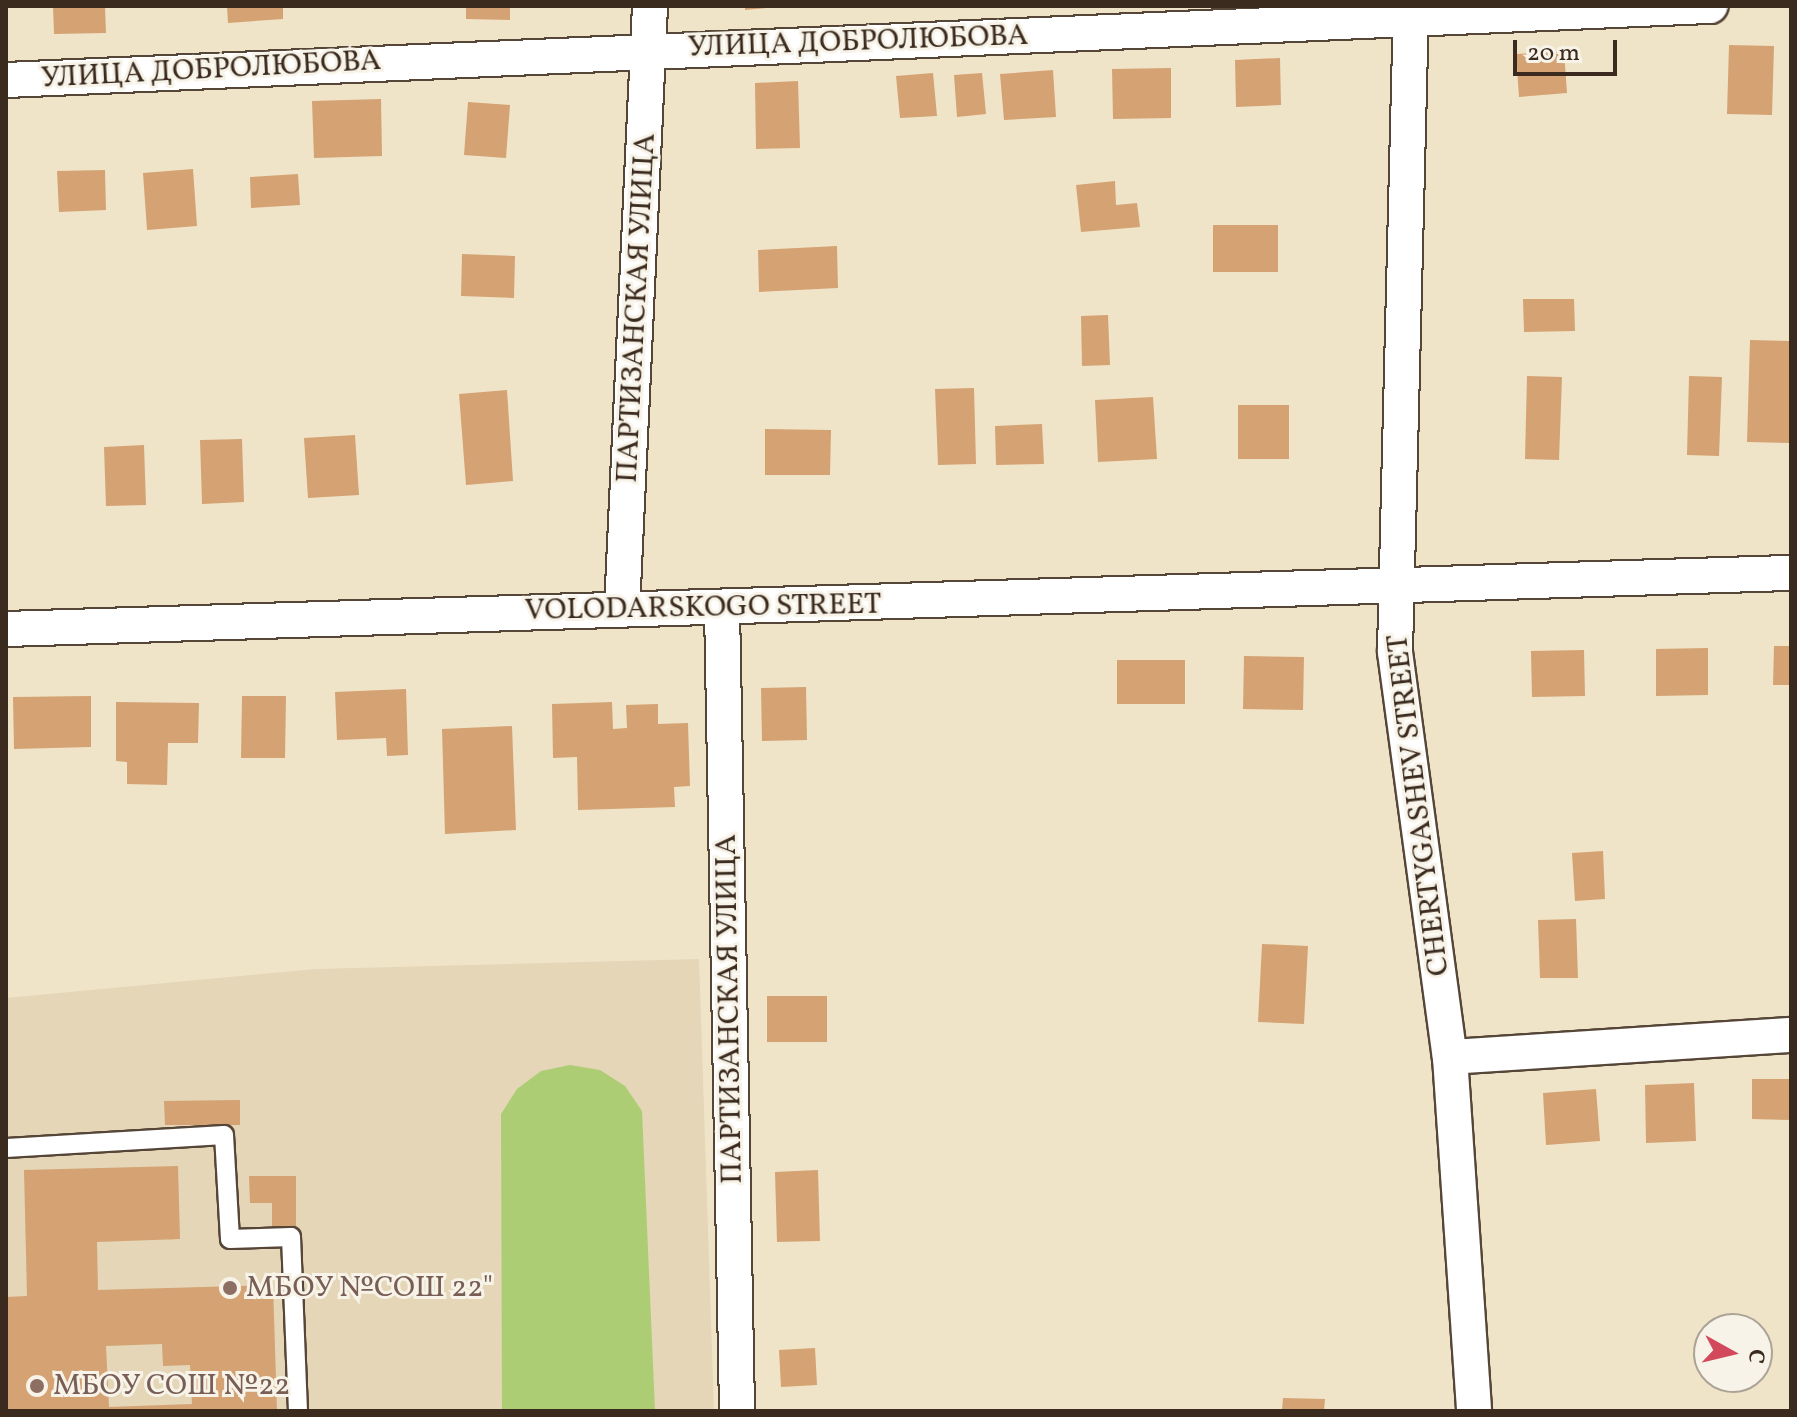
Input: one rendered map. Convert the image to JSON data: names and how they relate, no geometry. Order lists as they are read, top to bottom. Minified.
{"streets":{"street":["УЛИЦА ДОБРОЛЮБОВА","ПАРТИЗАНСКАЯ УЛИЦА","VOLODARSKOGO STREET","CHERTYGASHEV STREET"]},"crossings":[["УЛИЦА ДОБРОЛЮБОВА","ПАРТИЗАНСКАЯ УЛИЦА"],["УЛИЦА ДОБРОЛЮБОВА","CHERTYGASHEV STREET"],["ПАРТИЗАНСКАЯ УЛИЦА","VOLODARSKOGO STREET"],["VOLODARSKOGO STREET","CHERTYGASHEV STREET"]],"places":["МБОУ №СОШ 22\"","МБОУ СОШ №22"],"scale_bar":"20 m","north":"right"}
